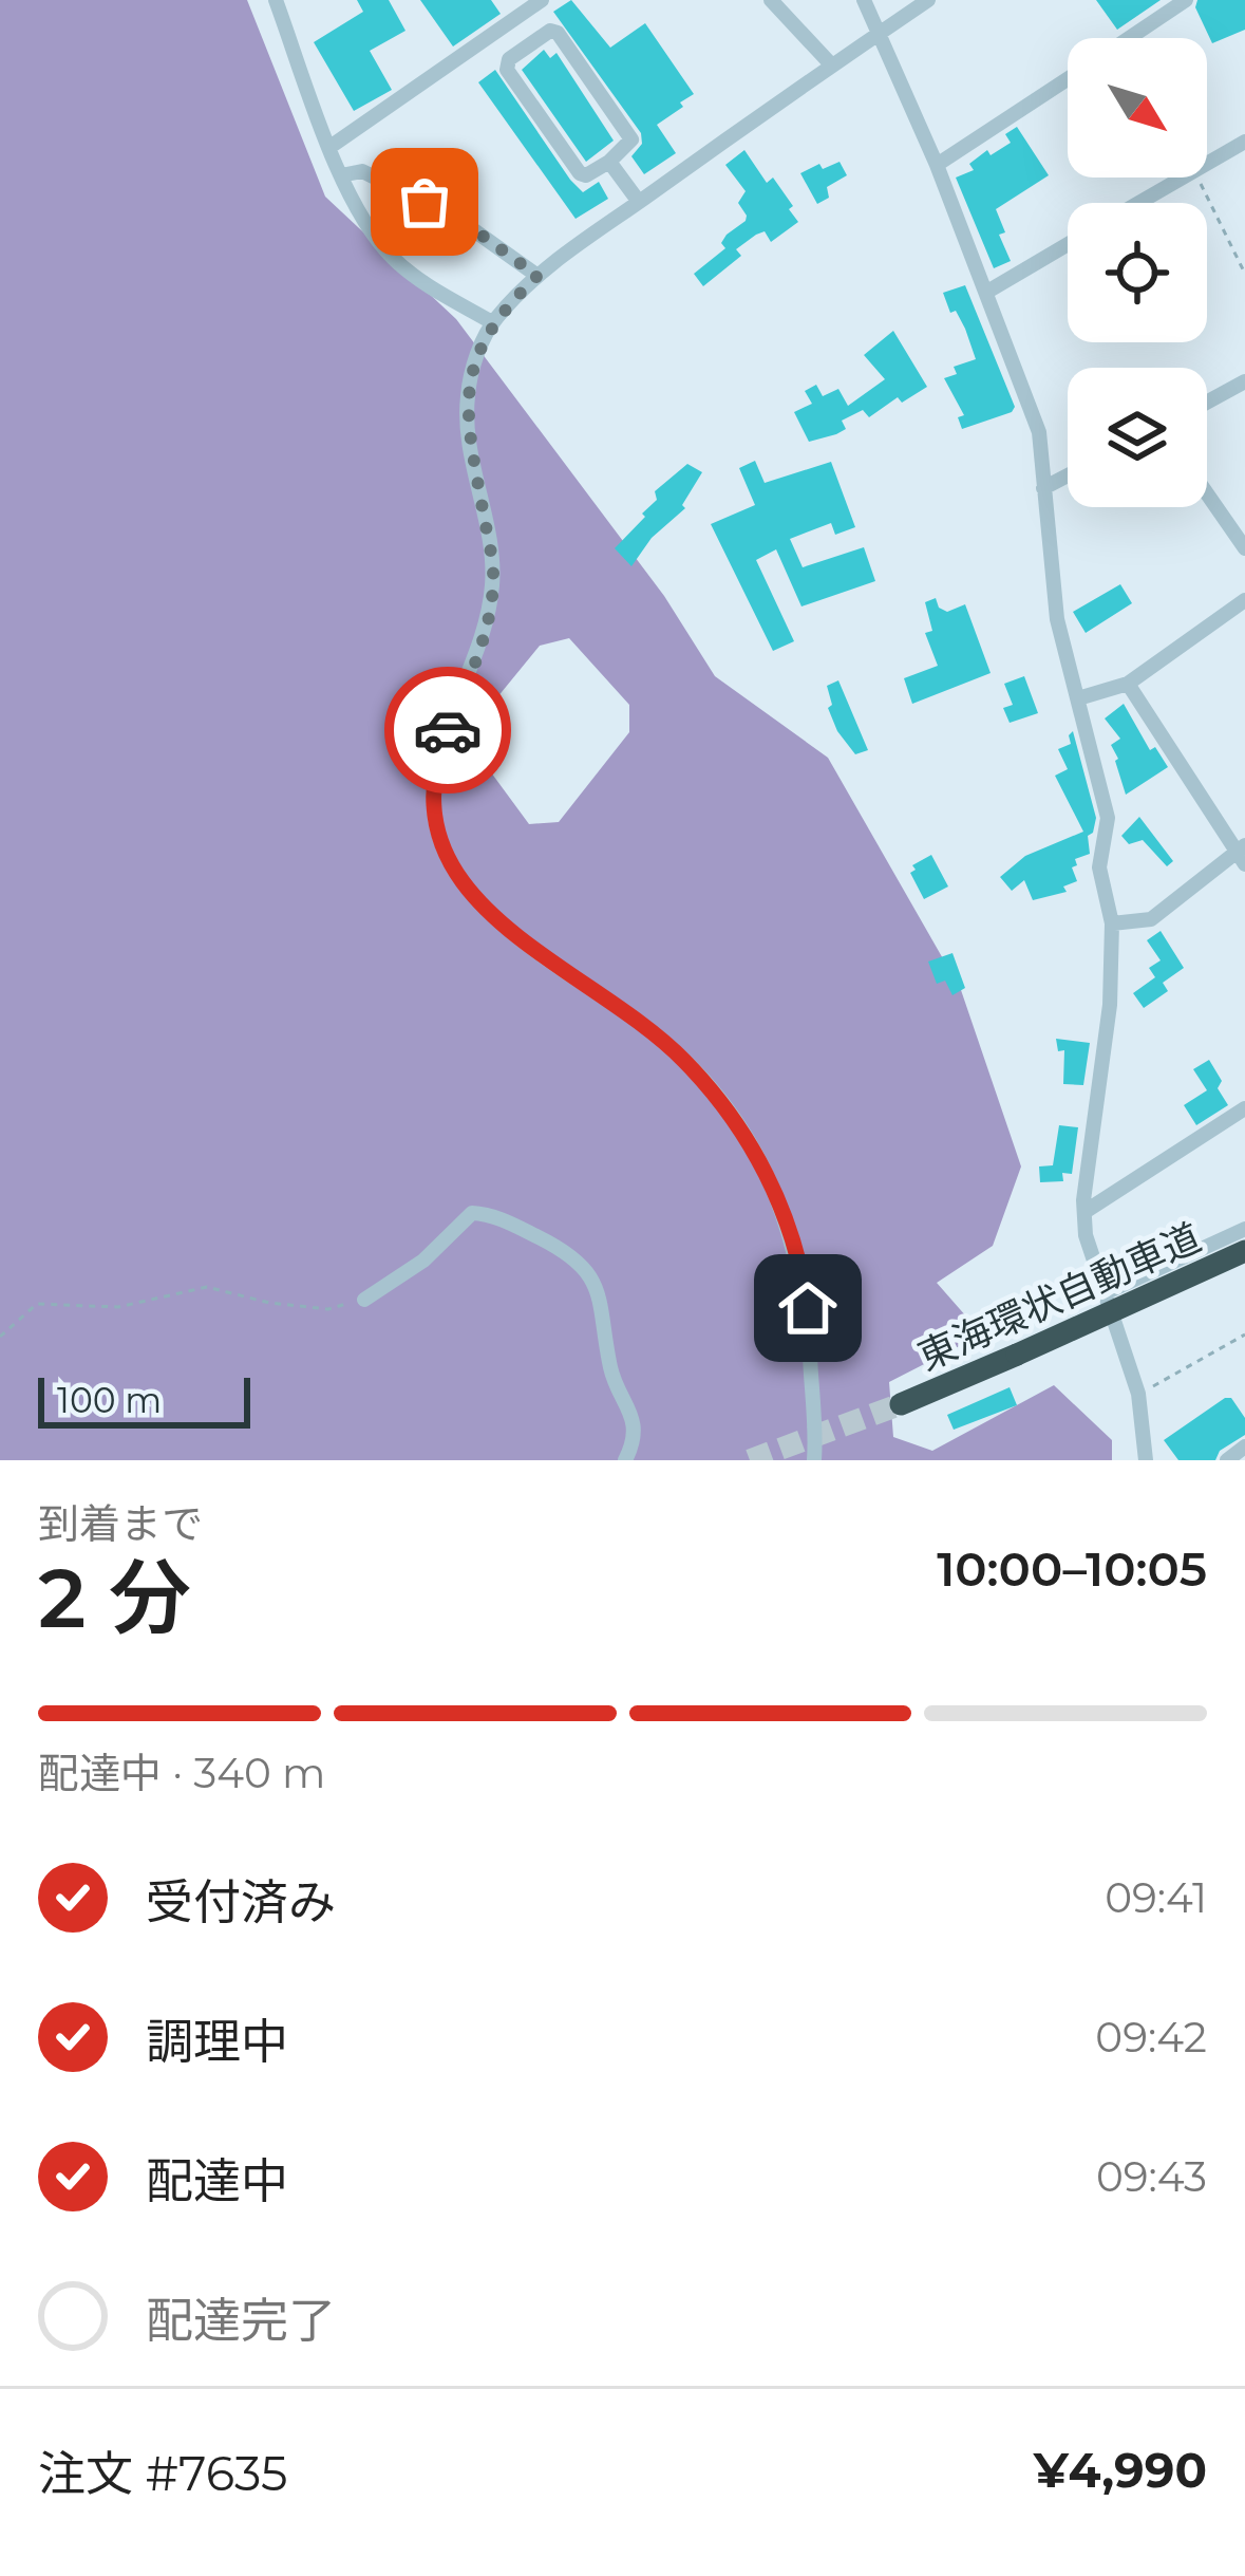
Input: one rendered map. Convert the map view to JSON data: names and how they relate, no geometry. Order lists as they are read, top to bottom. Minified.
{"streets":{"highway":["東海環状自動車道"]},"scale_bar":"100 m","north":"bottom right","page":{"scale":"100 m","heading":["2 分","到着まで","10:00–10:05"],"panel":["注文 #7635","¥4,990"],"bar":"配達中 · 340 m","list":[["受付済み","09:41"],["調理中","09:42"],["配達中","09:43"],"配達完了"]}}
